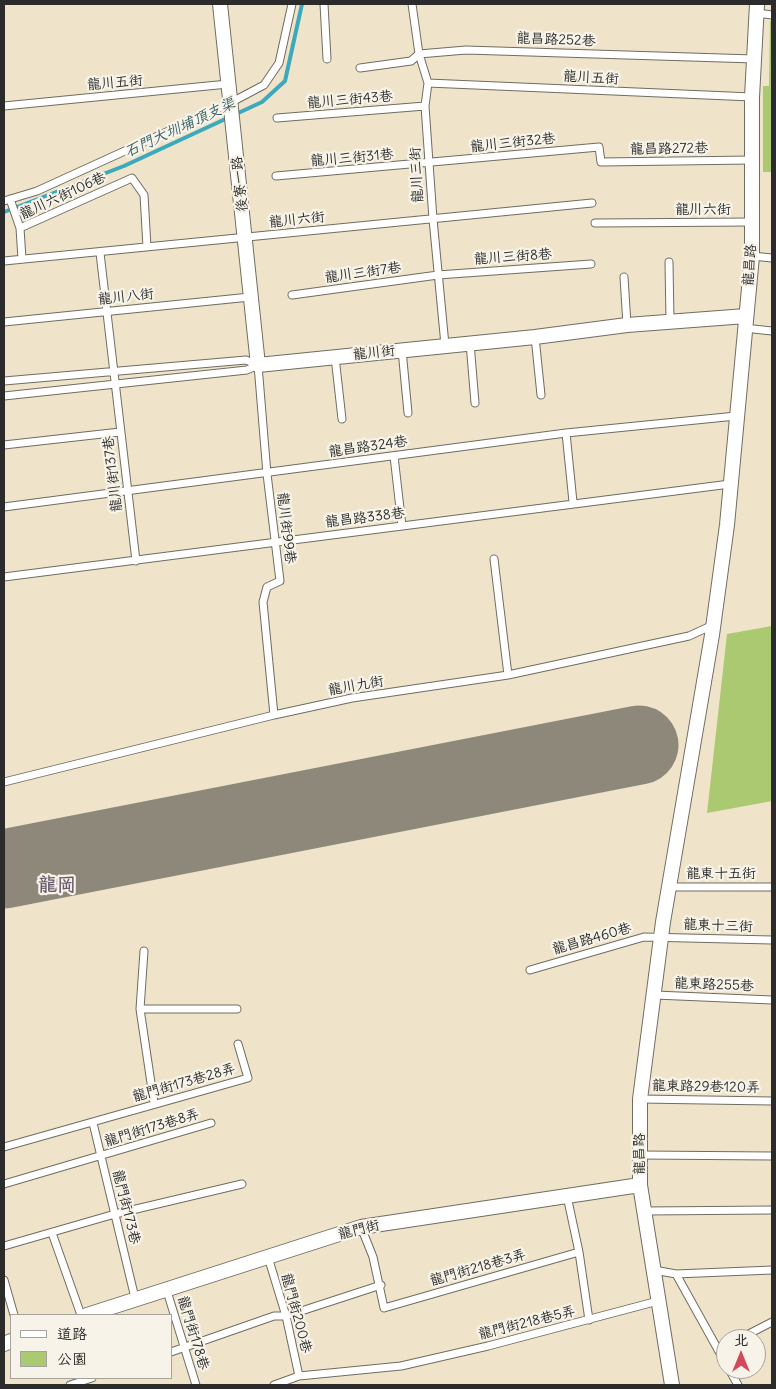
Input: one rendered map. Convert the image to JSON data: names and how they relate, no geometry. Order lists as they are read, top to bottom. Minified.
{"streets":{"street":["後寮一路","龍昌路","龍川街","龍門街"],"lane":["龍昌路252巷","龍川五街","龍川三街43巷","龍川三街32巷","龍昌路272巷","龍川三街31巷","龍川三街","龍川六街106巷","龍川六街","龍川三街8巷","龍川三街7巷","龍川八街","龍昌路324巷","龍川街137巷","龍昌路338巷","龍川街99巷","龍川九街","龍東十五街","龍東十三街","龍昌路460巷","龍東路255巷","龍門街173巷28弄","龍東路29巷120弄","龍門街173巷8弄","龍門街173巷","龍門街218巷3弄","龍門街200巷","龍門街218巷5弄","龍門街178巷"]},"crossings":[["龍昌路252巷","龍川三街"],["龍昌路252巷","龍昌路"],["龍川五街","龍川三街"],["龍川五街","後寮一路"],["龍川五街","龍昌路"],["龍川三街43巷","龍川三街"],["龍川三街32巷","龍昌路272巷"],["龍川三街32巷","龍川三街31巷"],["龍川三街32巷","龍川三街"],["龍昌路272巷","龍昌路"],["龍川三街31巷","龍川三街"],["龍川三街","龍川六街"],["龍川三街","龍川三街8巷"],["龍川三街","龍川三街7巷"],["龍川三街","龍川街"],["後寮一路","龍川六街"],["後寮一路","龍川八街"],["後寮一路","龍川街"],["後寮一路","龍川街99巷"],["龍川六街106巷","龍川六街"],["龍川六街","龍昌路"],["龍川六街","龍川街137巷"],["龍川三街8巷","龍川三街7巷"],["龍昌路","龍川街"],["龍昌路","龍昌路324巷"],["龍昌路","龍昌路338巷"],["龍昌路","龍川九街"],["龍昌路","龍東十五街"],["龍昌路","龍東十三街"],["龍昌路","龍昌路460巷"],["龍昌路","龍東路255巷"],["龍昌路","龍東路29巷120弄"],["龍昌路","龍門街"],["龍昌路","龍門街218巷5弄"],["龍川八街","龍川街137巷"],["龍川街","龍川街137巷"],["龍川街","龍川街99巷"],["龍昌路324巷","龍川街137巷"],["龍昌路324巷","龍川街99巷"],["龍川街137巷","龍昌路338巷"],["龍昌路338巷","龍川街99巷"],["龍川街99巷","龍川九街"],["龍東十三街","龍昌路460巷"],["龍門街173巷28弄","龍門街173巷"],["龍門街173巷8弄","龍門街173巷"],["龍門街173巷","龍門街"],["龍門街","龍門街200巷"],["龍門街","龍門街178巷"],["龍門街200巷","龍門街218巷5弄"]],"districts":["龍岡"],"water":["石門大圳埔頂支渠"],"legend":["道路","公園"],"north":"top"}
